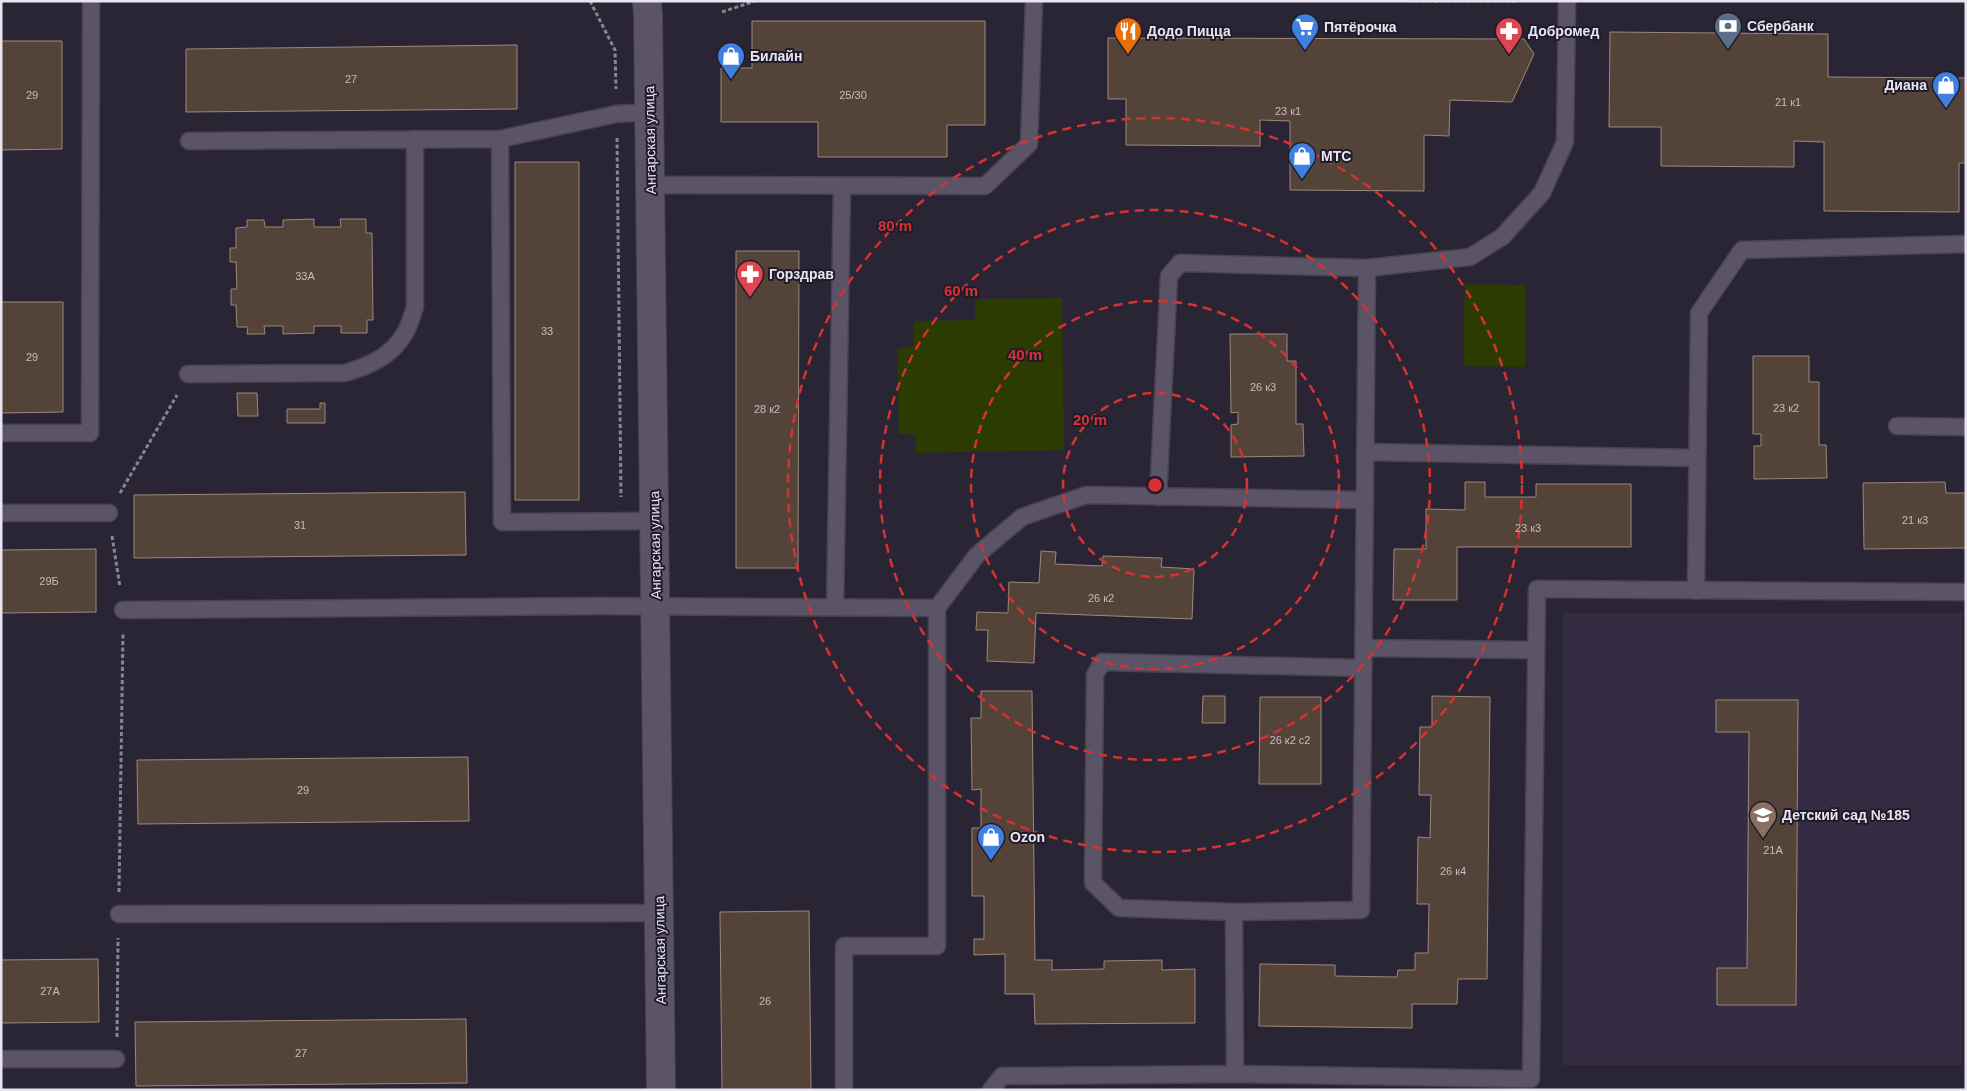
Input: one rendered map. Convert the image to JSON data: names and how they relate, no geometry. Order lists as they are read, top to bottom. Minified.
{"streets":{"street":["Ангарская улица"]},"places":{"bank":["Сбербанк"],"supermarket":["Пятёрочка"],"restaurant":["Додо Пицца"],"pharmacy":["Добромед","Горздрав"],"shop":["Билайн","Диана","МТС","Ozon"],"school or university":["Детский сад №185"]},"house_numbers":["27","29","25/30","21 к1","23 к1","33А","33","29","26 к3","23 к2","28 к2","21 к3","31","23 к3","29Б","26 к2","26 к2 с2","29","21А","26 к4","27А","26","27"],"rings":["80 m","60 m","40 m","20 m"]}
